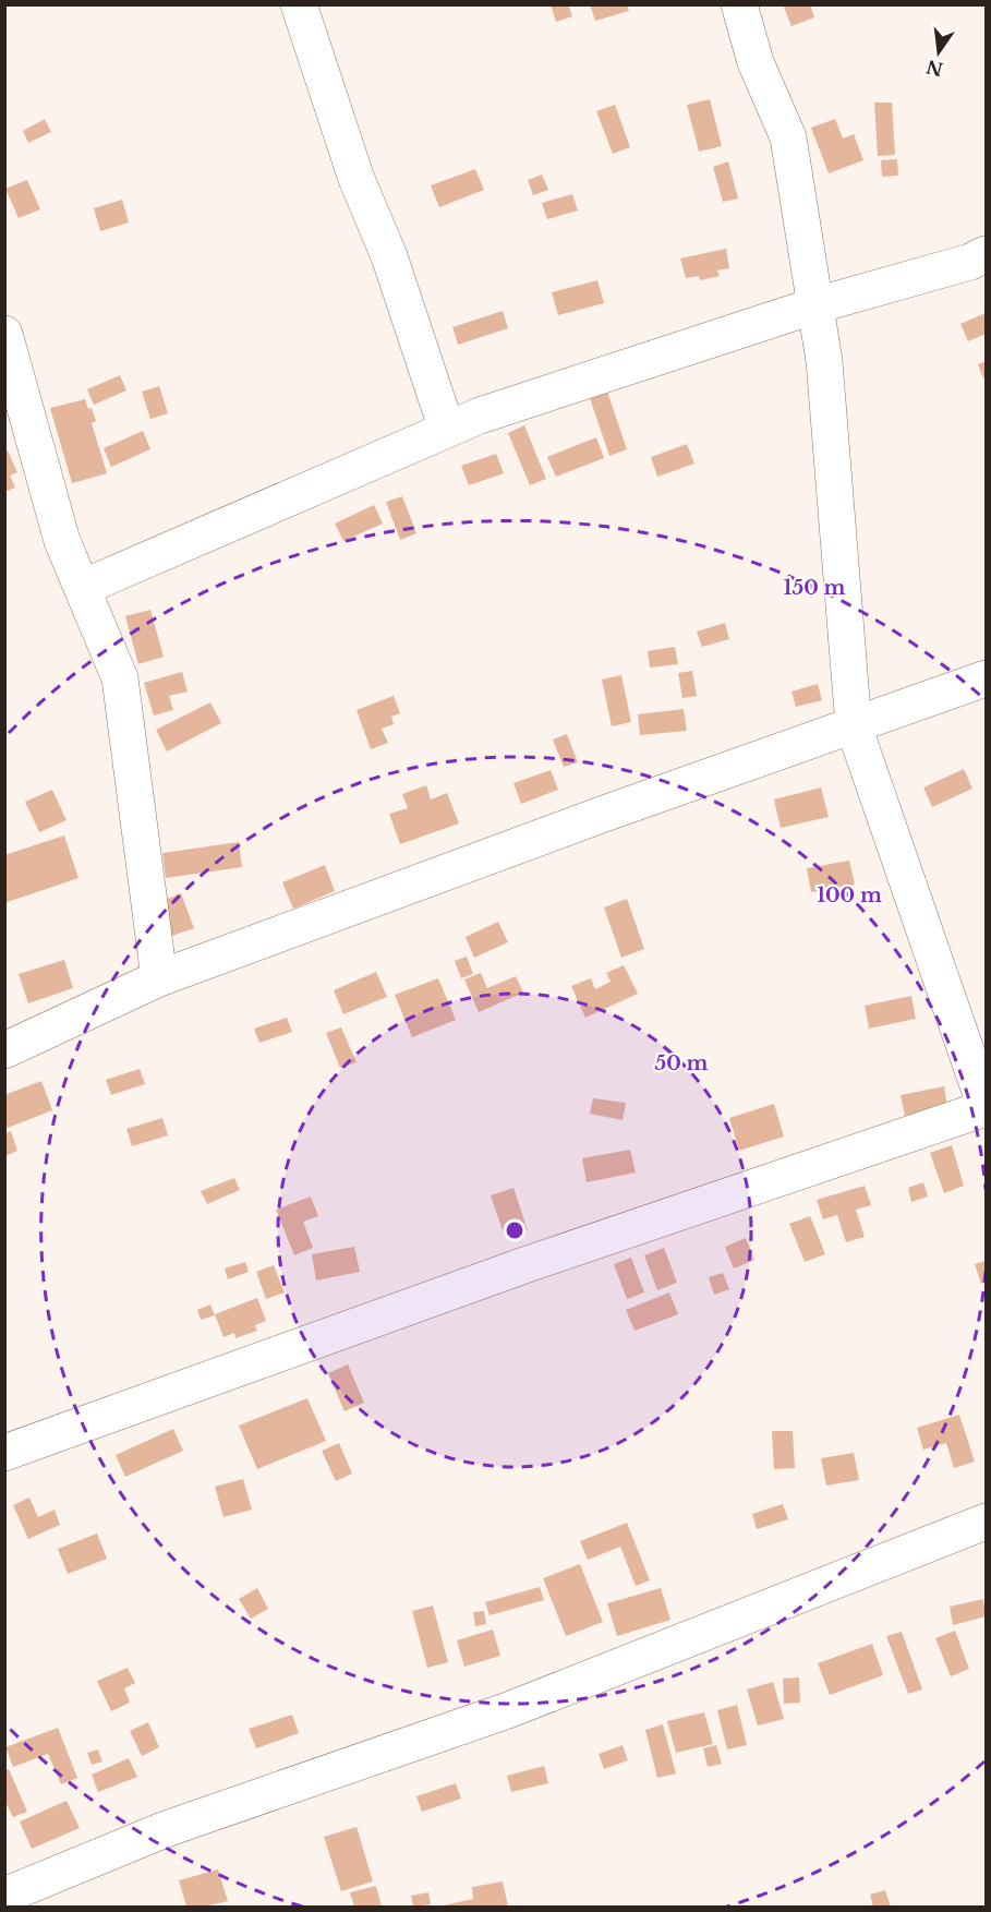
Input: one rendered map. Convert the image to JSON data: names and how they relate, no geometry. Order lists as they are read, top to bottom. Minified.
{"north":"bottom","rings":["150 m","100 m","50 m"]}
